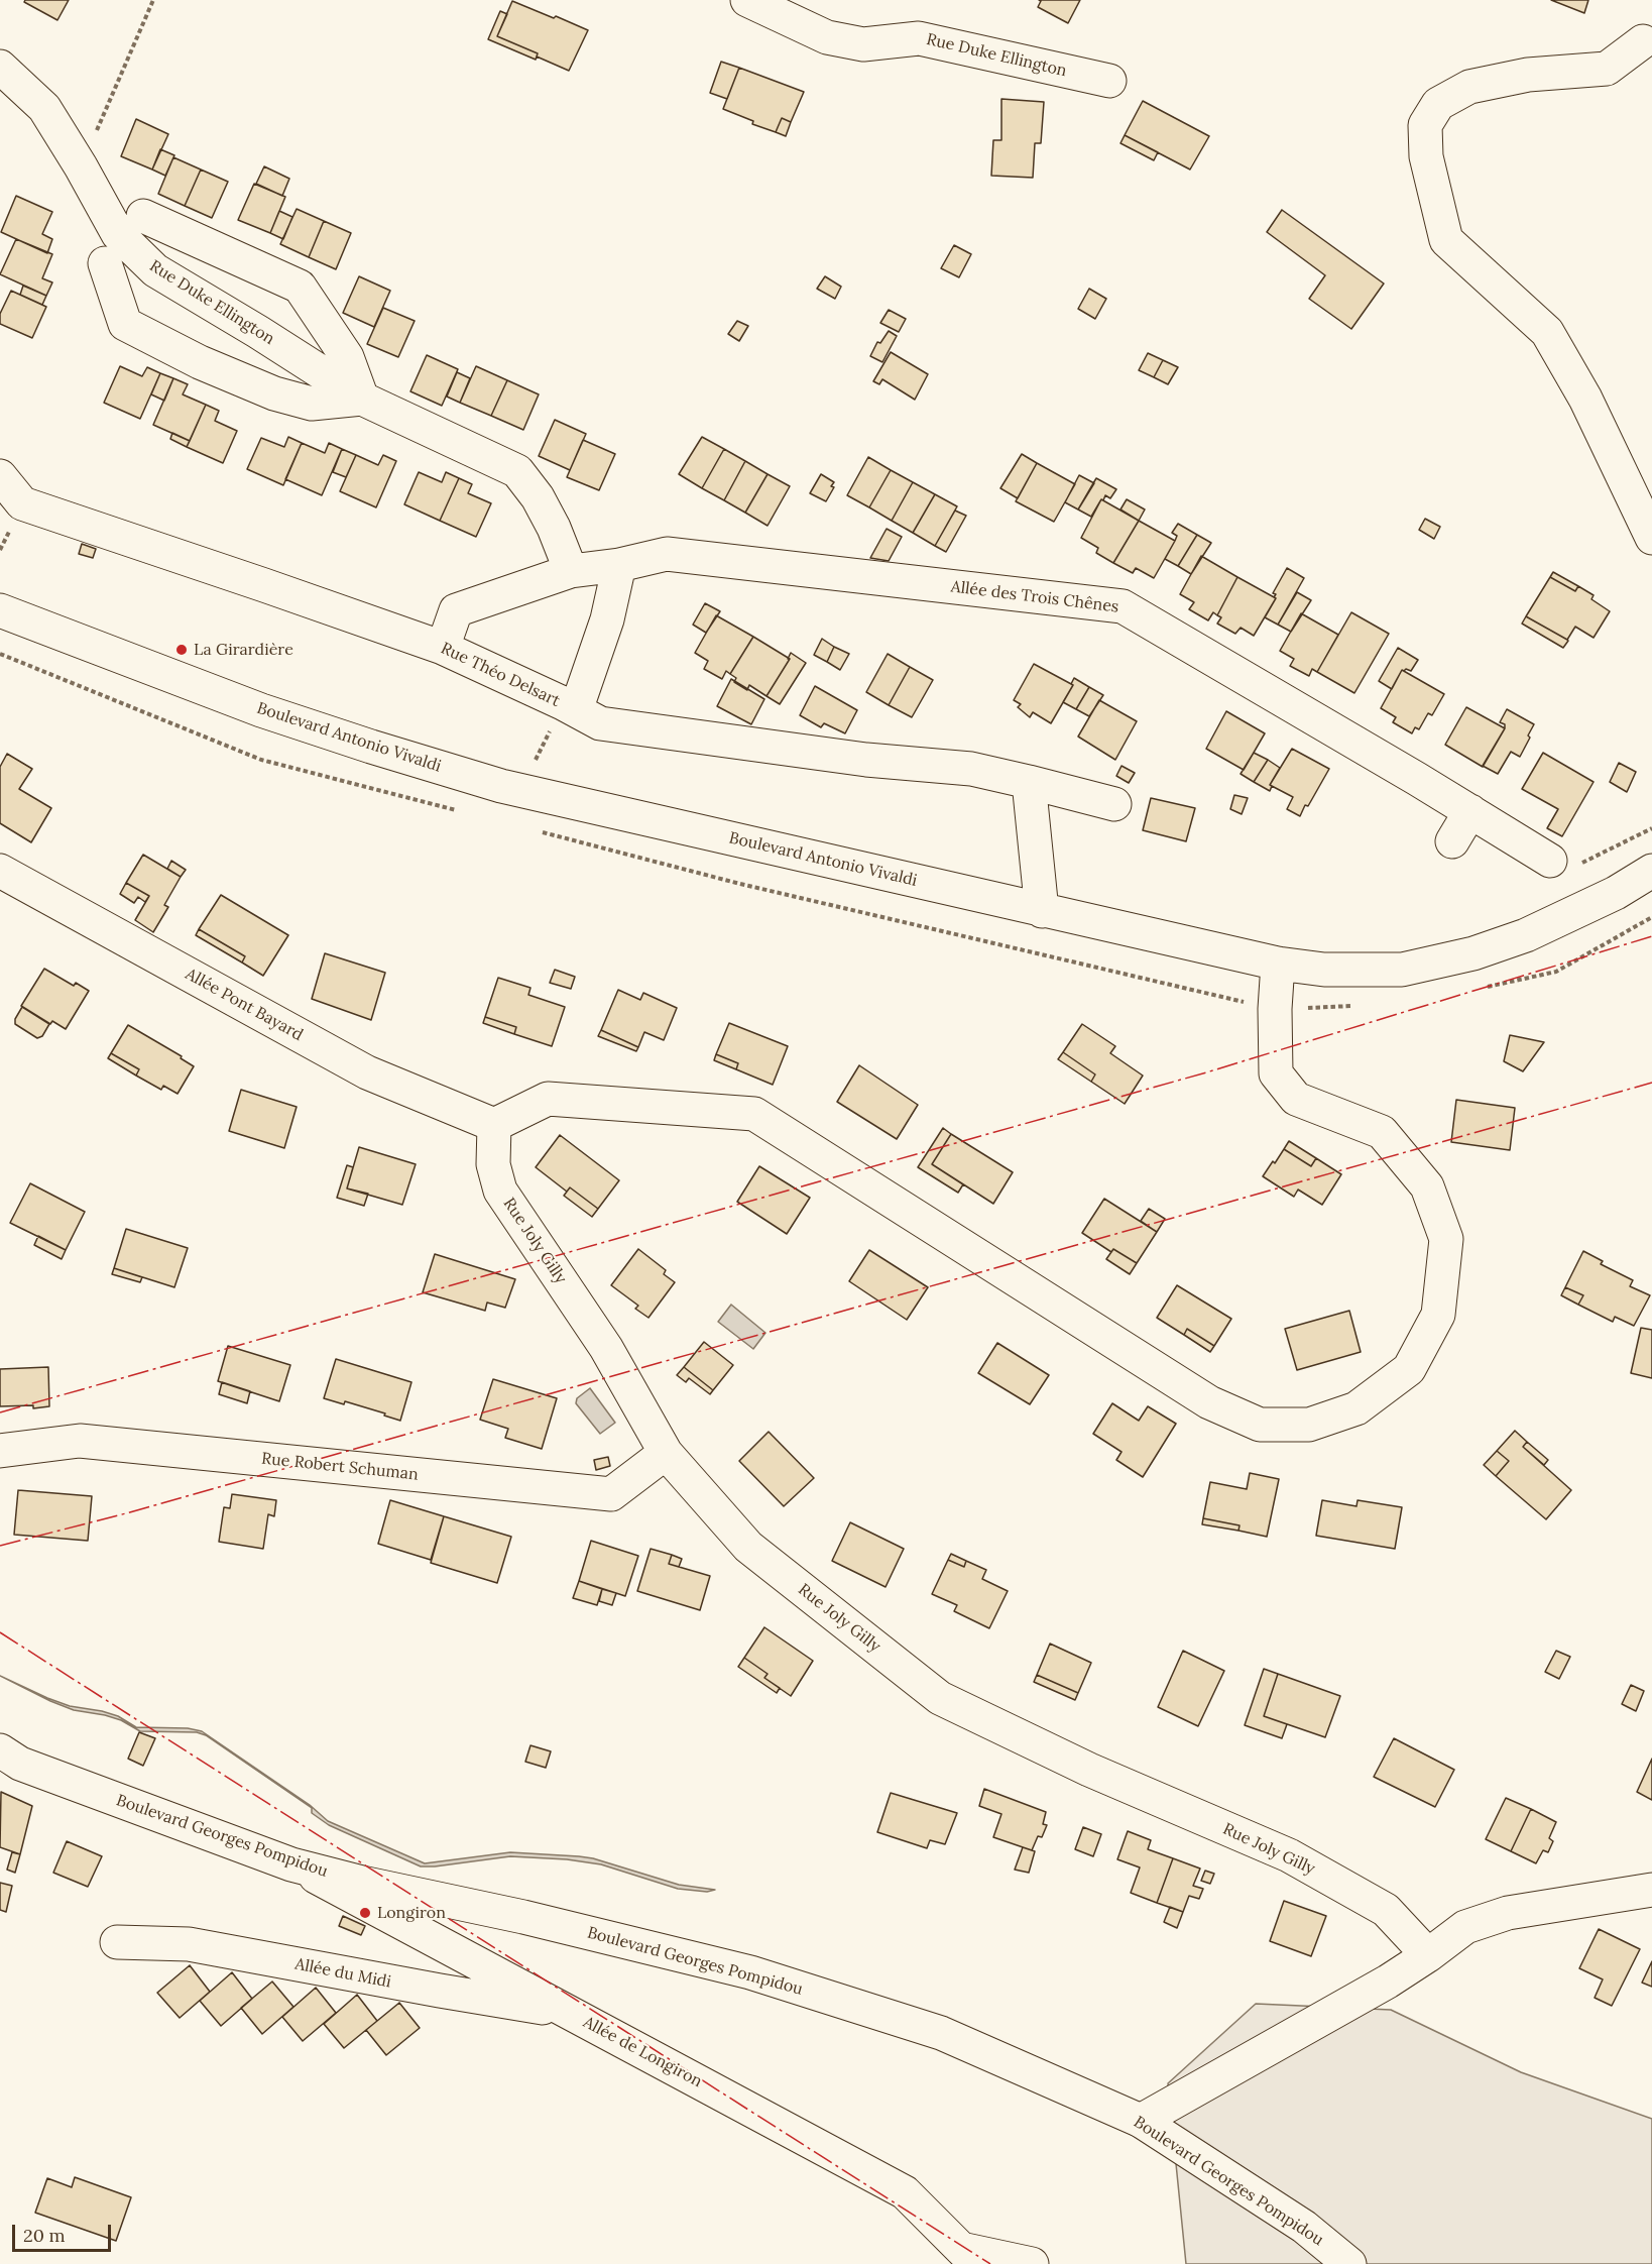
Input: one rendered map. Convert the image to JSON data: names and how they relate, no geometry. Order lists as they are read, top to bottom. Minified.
{"streets":{"street":["Rue Duke Ellington","Allée des Trois Chênes","Rue Théo Delsart","Boulevard Antonio Vivaldi","Allée Pont Bayard","Rue Joly Gilly","Rue Robert Schuman","Boulevard Georges Pompidou","Allée du Midi","Allée de Longiron"]},"crossings":[["Rue Duke Ellington","Allée des Trois Chênes"],["Allée des Trois Chênes","Rue Théo Delsart"],["Allée Pont Bayard","Rue Joly Gilly"],["Rue Joly Gilly","Rue Robert Schuman"],["Boulevard Georges Pompidou","Allée de Longiron"],["Allée du Midi","Allée de Longiron"]],"places":["La Girardière","Longiron"],"scale_bar":"20 m"}
